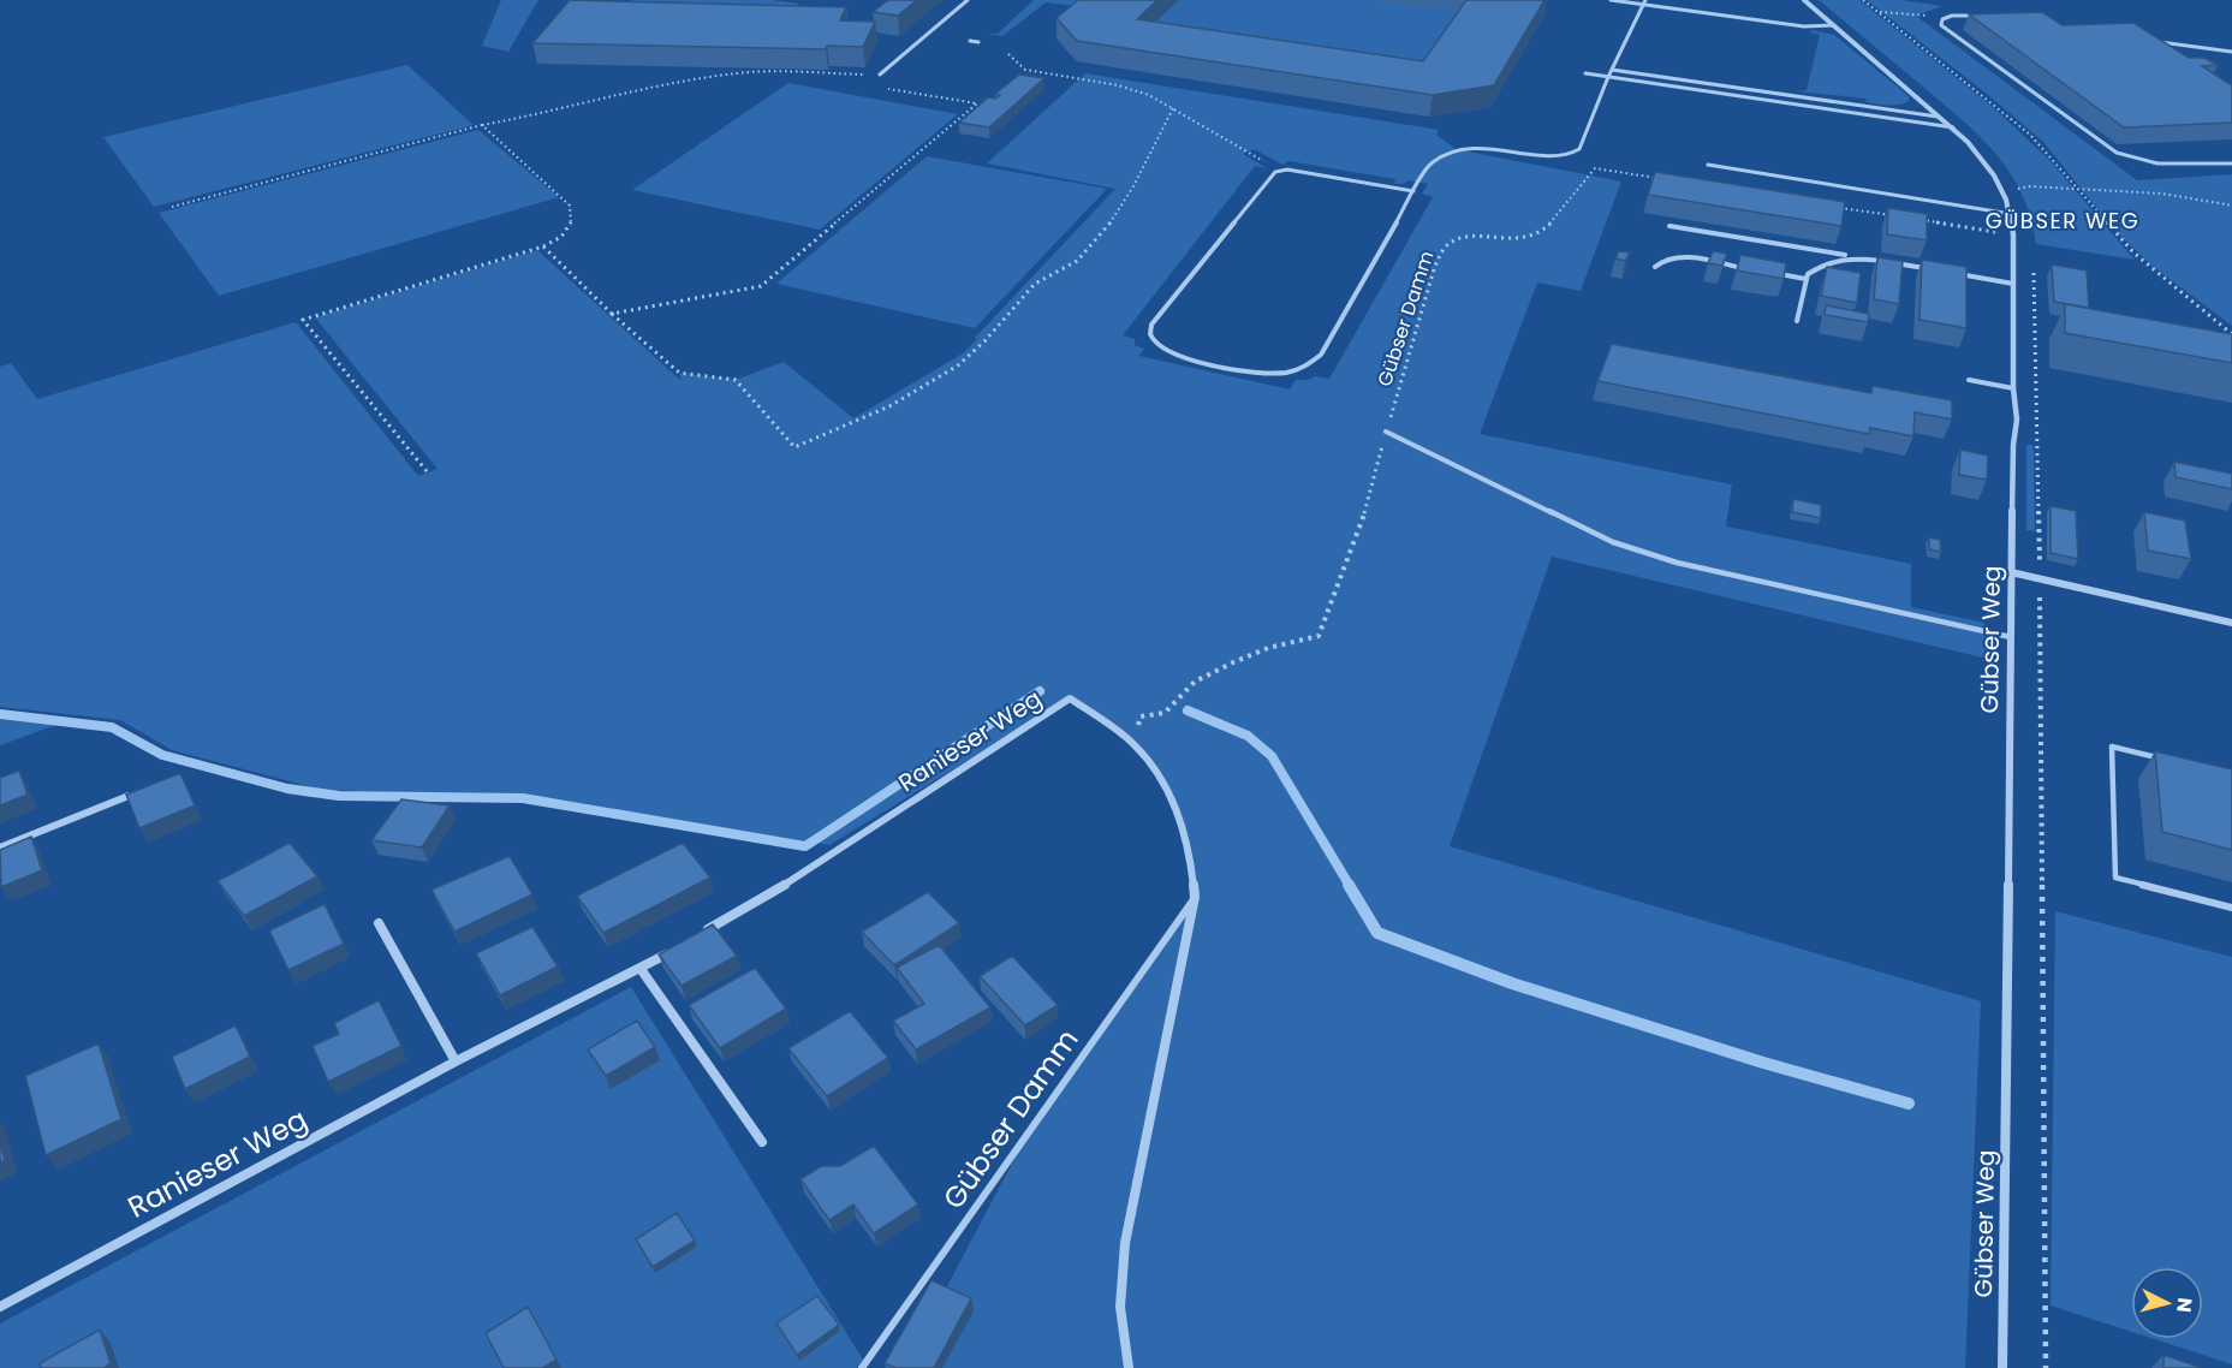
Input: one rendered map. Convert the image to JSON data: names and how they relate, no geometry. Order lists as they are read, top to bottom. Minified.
{"streets":{"street":["Gübser Weg","Ranieser Weg"],"lane":["Gübser Damm"]},"crossings":[["Gübser Damm","Ranieser Weg"]],"districts":["GÜBSER WEG"],"north":"right"}
